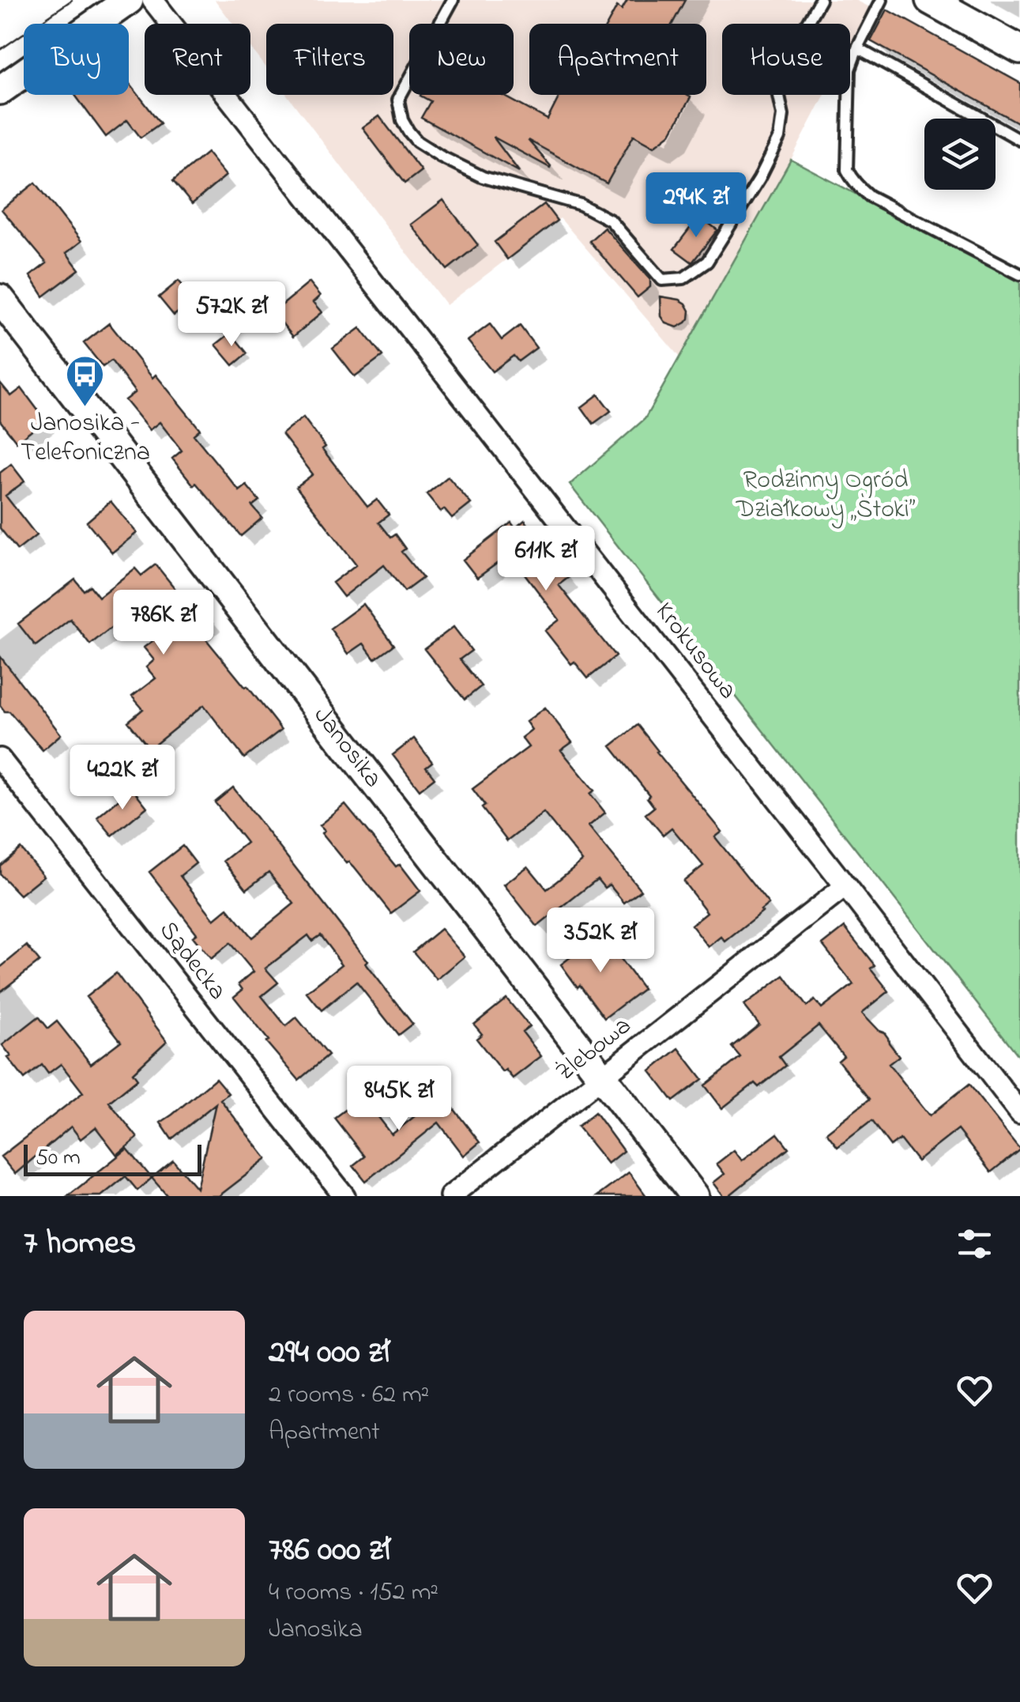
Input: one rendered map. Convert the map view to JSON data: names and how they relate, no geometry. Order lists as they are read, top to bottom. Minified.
{"streets":{"street":["Krokusowa","Janosika","Sądecka","Żlebowa"]},"crossings":[["Krokusowa","Żlebowa"],["Janosika","Żlebowa"]],"parks":["Rodzinny Ogród Działkowy „Stoki”"],"places":{"bus stop":["Janosika - Telefoniczna"]},"scale_bar":"50 m","page":{"chip":["Buy","Rent","Filters","New","Apartment","House"],"price":["294K zł","572K zł","611K zł","786K zł","422K zł","352K zł","845K zł"],"scale":"50 m","heading":"7 homes","list":[{"name":"294 000 zł","note":"2 rooms · 62 m² · Apartment"},{"name":"786 000 zł","note":"4 rooms · 152 m² · Janosika"}]}}
